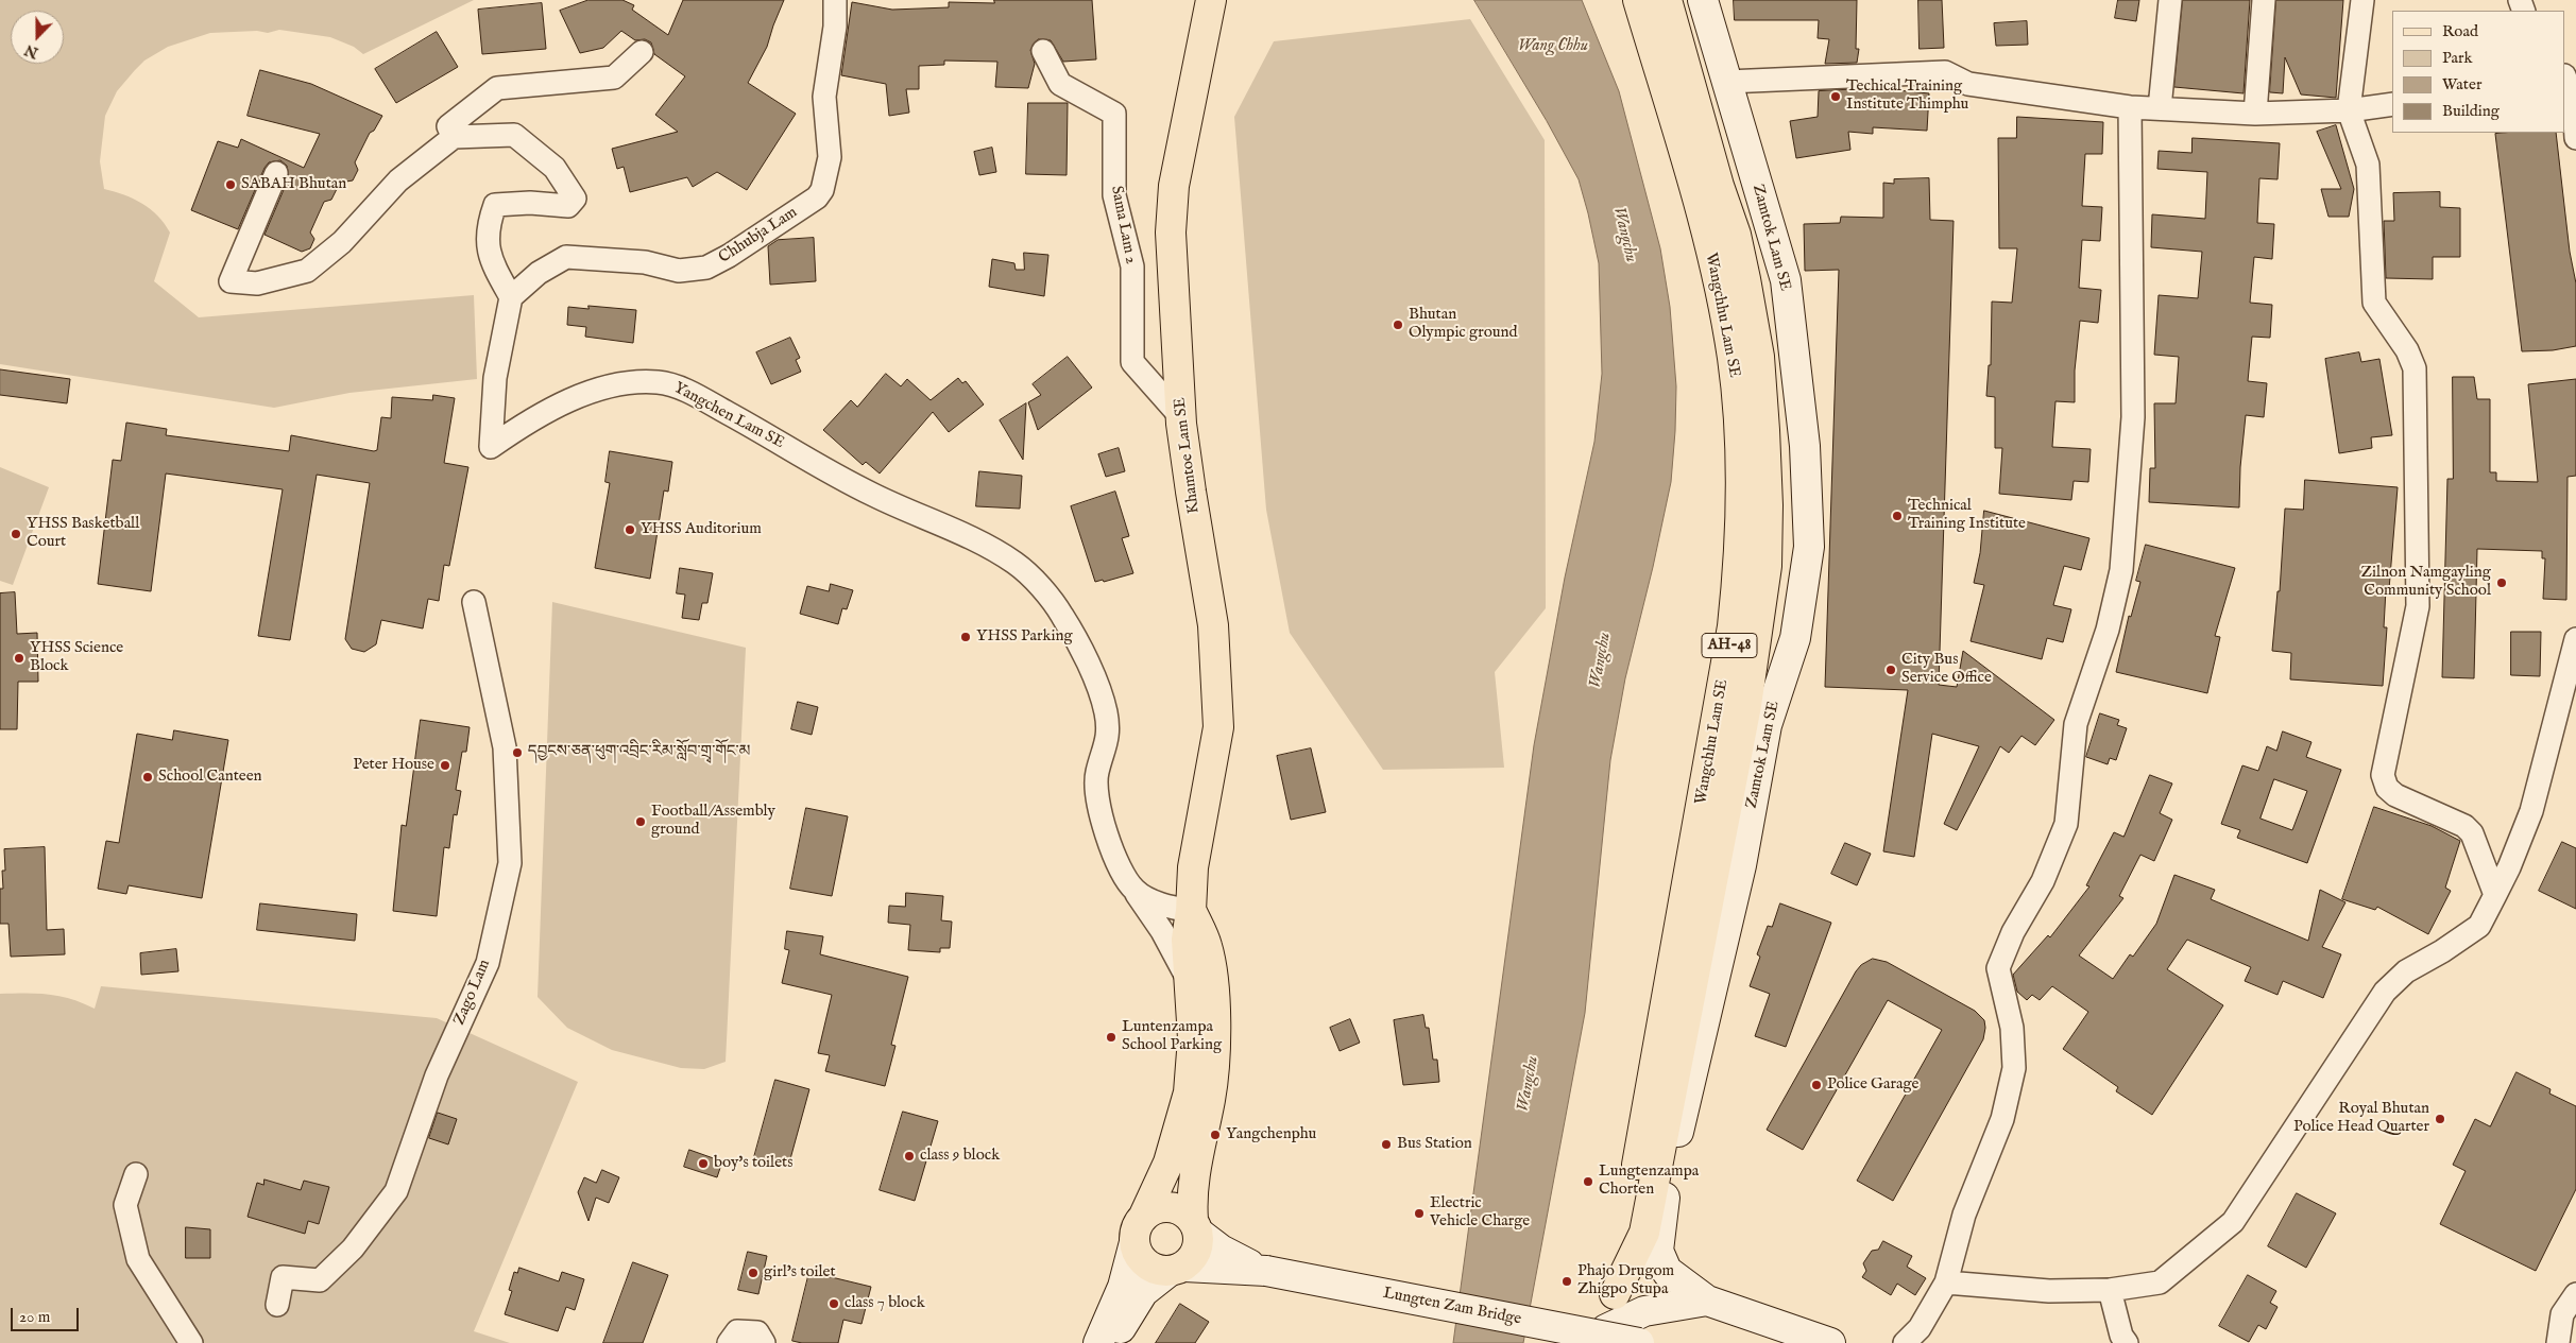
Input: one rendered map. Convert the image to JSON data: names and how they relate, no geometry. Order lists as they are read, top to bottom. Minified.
{"streets":{"main road":["Zamtok Lam SE","Wangchhu Lam SE","Khamtoe Lam SE","AH-48","Lungten Zam Bridge"],"street":["Sama Lam 2","Chhubja Lam","Yangchen Lam SE","Zago Lam"]},"crossings":[["Sama Lam 2","Khamtoe Lam SE"],["Chhubja Lam","Yangchen Lam SE"],["Zamtok Lam SE","Wangchhu Lam SE"]],"water":["Wang Chhu","Wangchu"],"places":["Techical Training Institute Thimphu","SABAH Bhutan","Bhutan Olympic ground","Technical Training Institute","YHSS Auditorium","YHSS Basketball Court","Zilnon Namgayling Community School","YHSS Parking","YHSS Science Block","City Bus Service Office","དབྱངས་ཅན་ཕུག་འབྲིང་རིམ་སློབ་གྲྭ་གོང་མ","Peter House","School Canteen","Football/Assembly ground","Luntenzampa School Parking","Police Garage","Royal Bhutan Police Head Quarter","Yangchenphu","Bus Station","class 9 block","boy's toilets","Lungtenzampa Chorten","Electric Vehicle Charge","girl's toilet","Phajo Drugom Zhigpo Stupa","class 7 block"],"legend":["Road","Park","Water","Building"],"scale_bar":"20 m","north":"bottom"}
